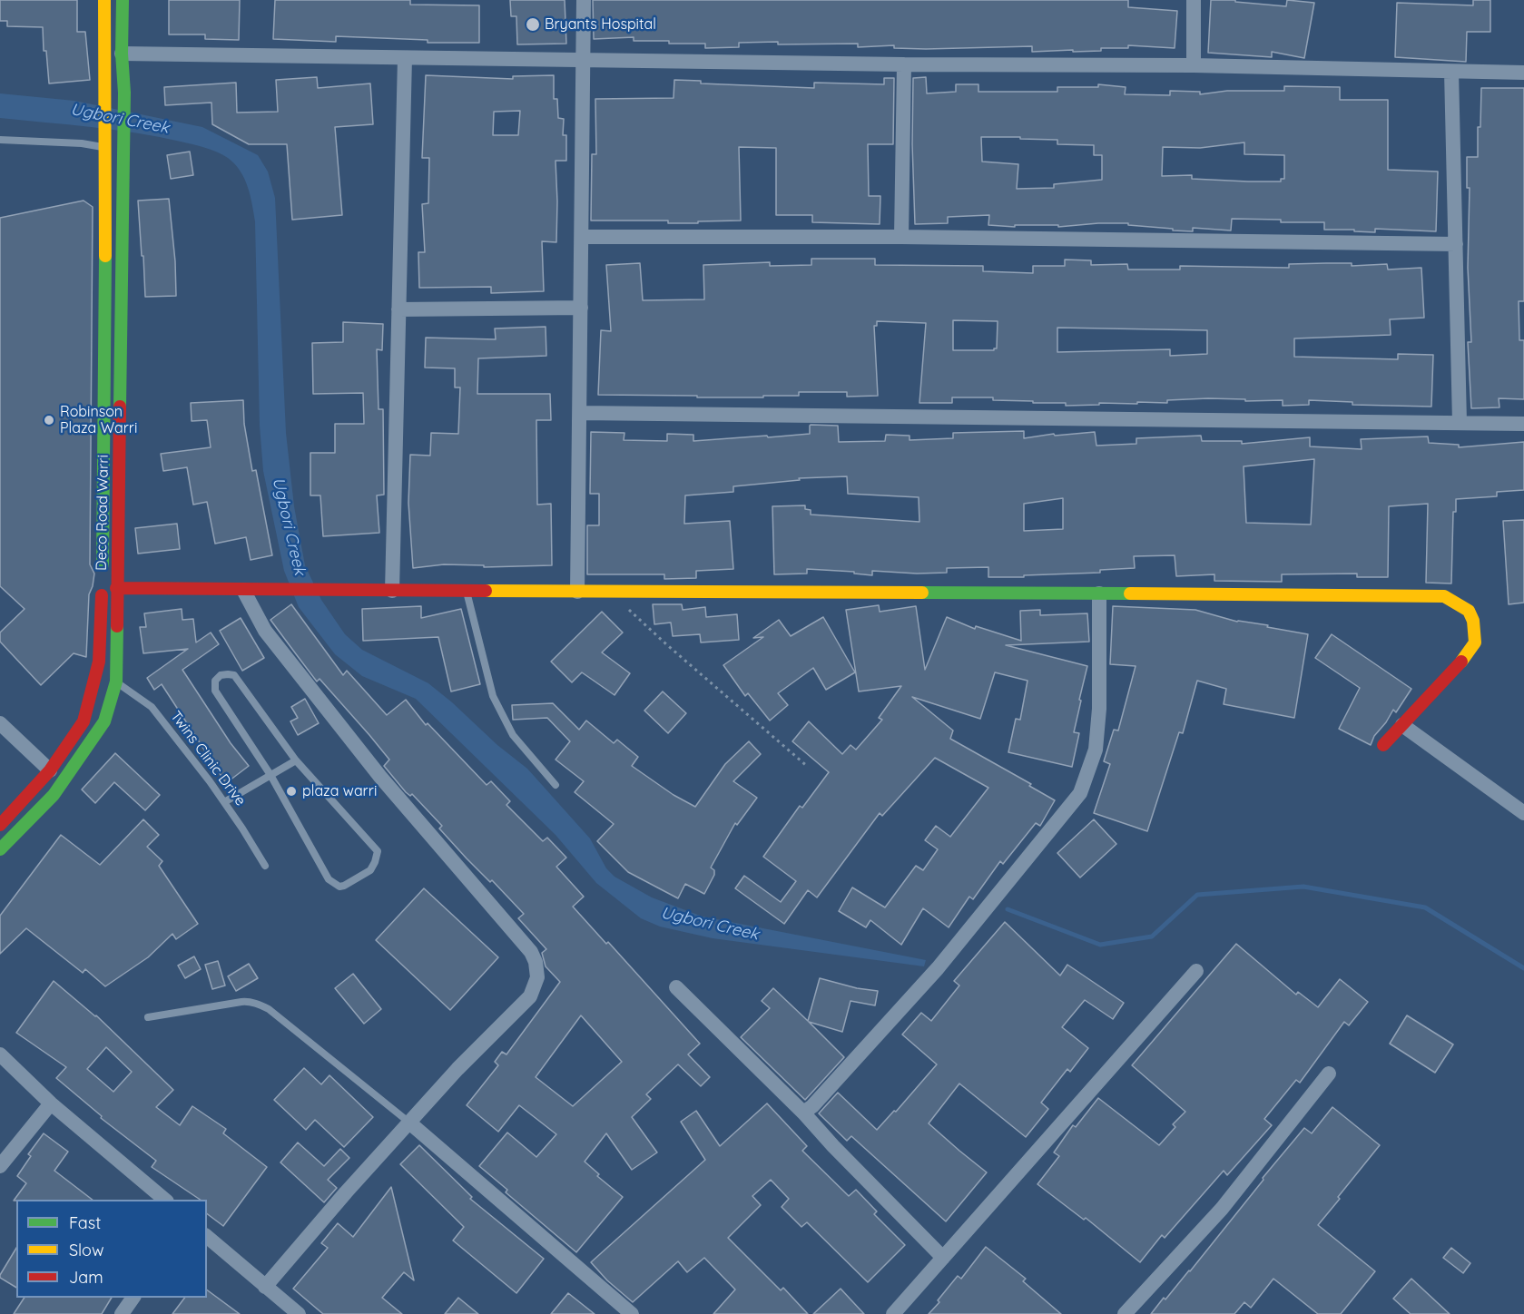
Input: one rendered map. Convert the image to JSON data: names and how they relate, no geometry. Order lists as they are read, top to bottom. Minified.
{"streets":{"main road":["Deco Road Warri"],"lane":["Twins Clinic Drive"]},"crossings":[["Deco Road Warri","Twins Clinic Drive"]],"water":["Ugbori Creek"],"places":["Bryants Hospital","Robinson Plaza Warri","plaza warri"],"legend":["Fast","Slow","Jam"]}
